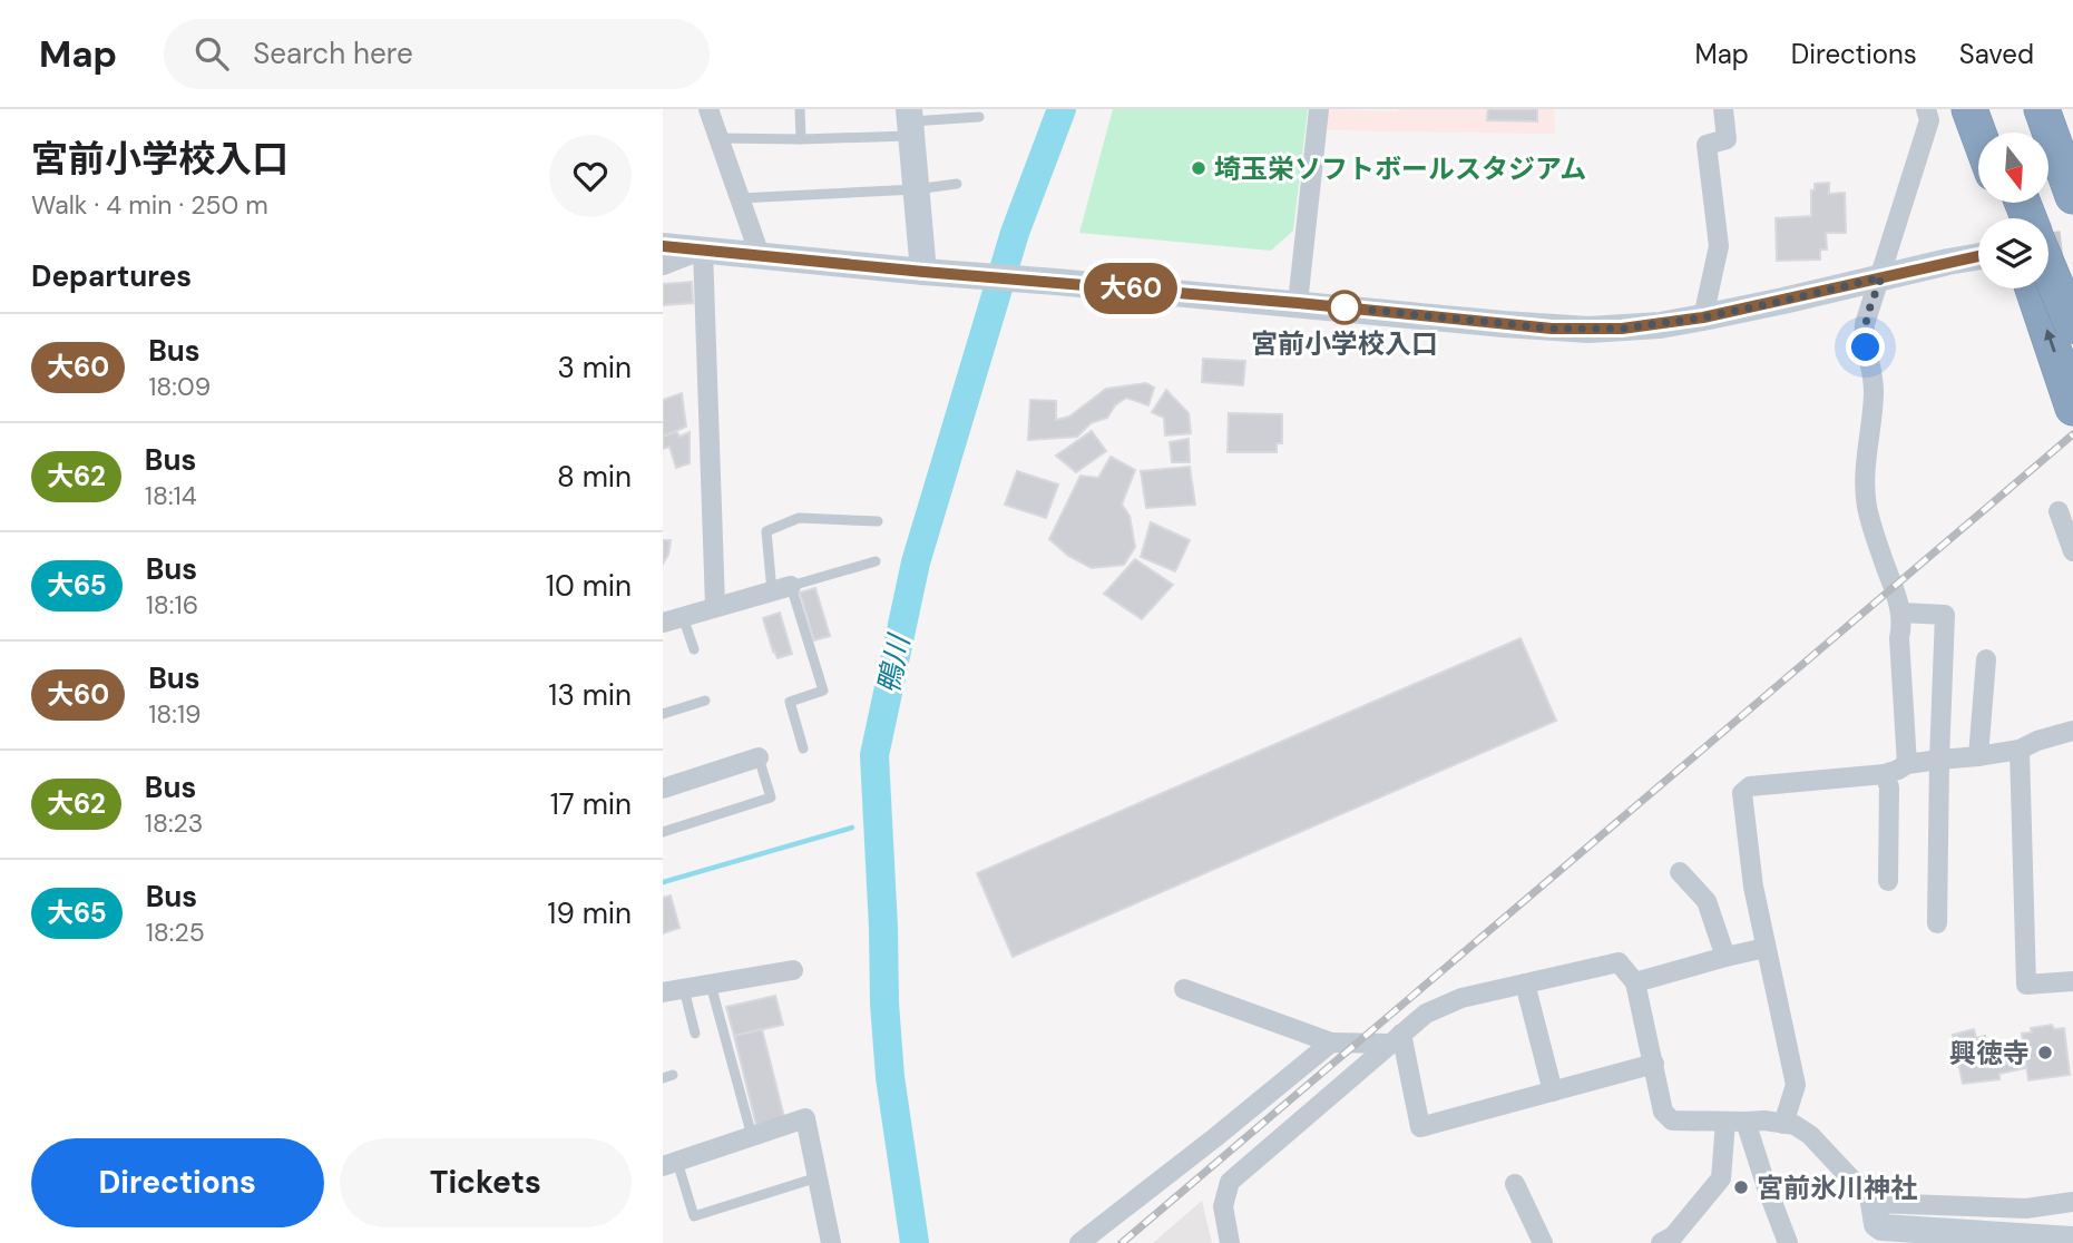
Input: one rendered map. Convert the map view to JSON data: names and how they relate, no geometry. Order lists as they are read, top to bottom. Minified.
{"water":["鴨川"],"places":["埼玉栄ソフトボールスタジアム","宮前小学校入口","興徳寺","宮前氷川神社"],"lines":["bus line 大60"],"north":"bottom","page":{"header":"Map","search":"Search here","nav":["Map","Directions","Saved"],"heading":[["宮前小学校入口","Walk · 4 min · 250 m"],"Departures"],"on_map":"大60","list":[{"mark":"大60","name":"Bus","note":"18:09","value":"3 min"},{"mark":"大62","name":"Bus","note":"18:14","value":"8 min"},{"mark":"大65","name":"Bus","note":"18:16","value":"10 min"},{"mark":"大60","name":"Bus","note":"18:19","value":"13 min"},{"mark":"大62","name":"Bus","note":"18:23","value":"17 min"},{"mark":"大65","name":"Bus","note":"18:25","value":"19 min"}],"buttons":["Directions","Tickets"]}}
